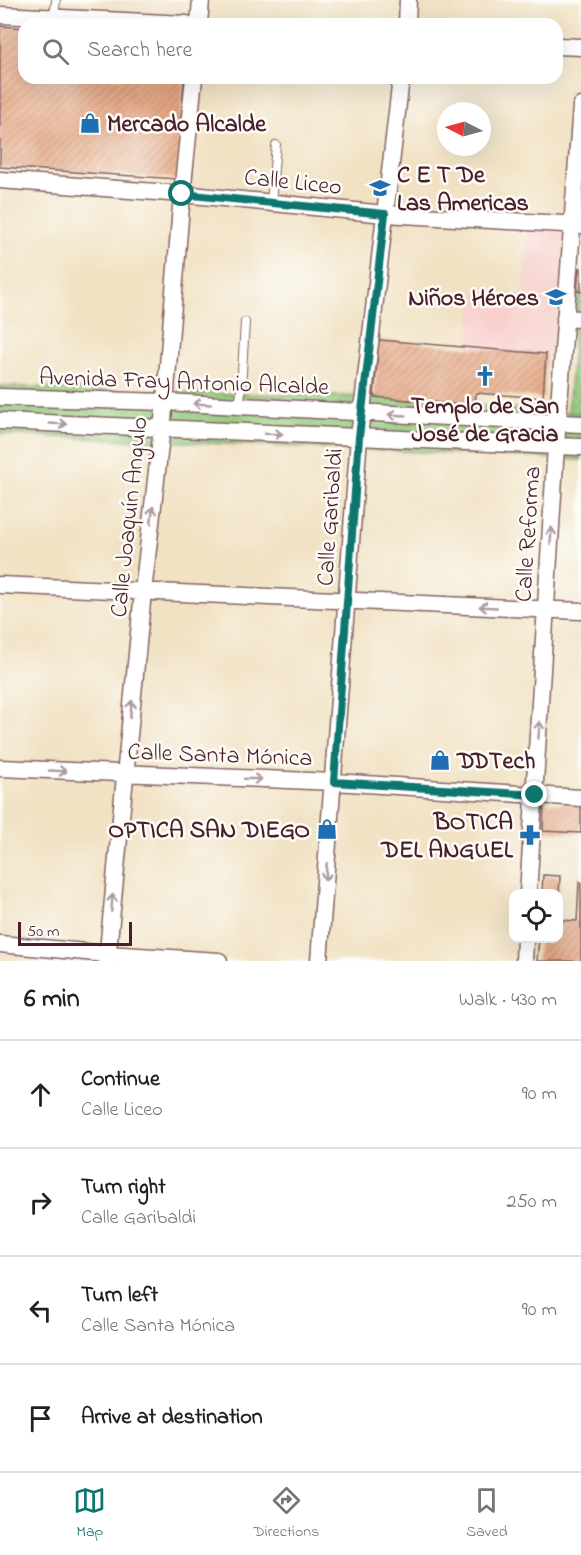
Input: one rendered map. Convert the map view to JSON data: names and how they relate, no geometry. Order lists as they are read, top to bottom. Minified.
{"streets":{"street":["Calle Liceo","Avenida Fray Antonio Alcalde","Calle Joaquín Angulo","Calle Garibaldi","Calle Reforma","Calle Santa Mónica"]},"crossings":[["Calle Liceo","Calle Joaquín Angulo"],["Calle Liceo","Calle Garibaldi"],["Calle Liceo","Calle Reforma"],["Avenida Fray Antonio Alcalde","Calle Joaquín Angulo"],["Avenida Fray Antonio Alcalde","Calle Garibaldi"],["Avenida Fray Antonio Alcalde","Calle Reforma"],["Calle Joaquín Angulo","Calle Santa Mónica"],["Calle Garibaldi","Calle Santa Mónica"],["Calle Reforma","Calle Santa Mónica"]],"one_way":["Calle Joaquín Angulo","Calle Reforma","Calle Santa Mónica"],"places":{"shop":["Mercado Alcalde","DDTech","OPTICA SAN DIEGO"],"school or university":["C E T De Las Americas","Niños Héroes"],"church":["Templo de San José de Gracia"],"pharmacy":["BOTICA DEL ANGUEL"]},"scale_bar":"50 m","north":"left","page":{"search":"Search here","scale":"50 m","heading":["6 min","Walk · 430 m"],"list":[["Continue","Calle Liceo","90 m"],["Turn right","Calle Garibaldi","250 m"],["Turn left","Calle Santa Mónica","90 m"],"Arrive at destination"],"nav":["Map","Directions","Saved"]}}
